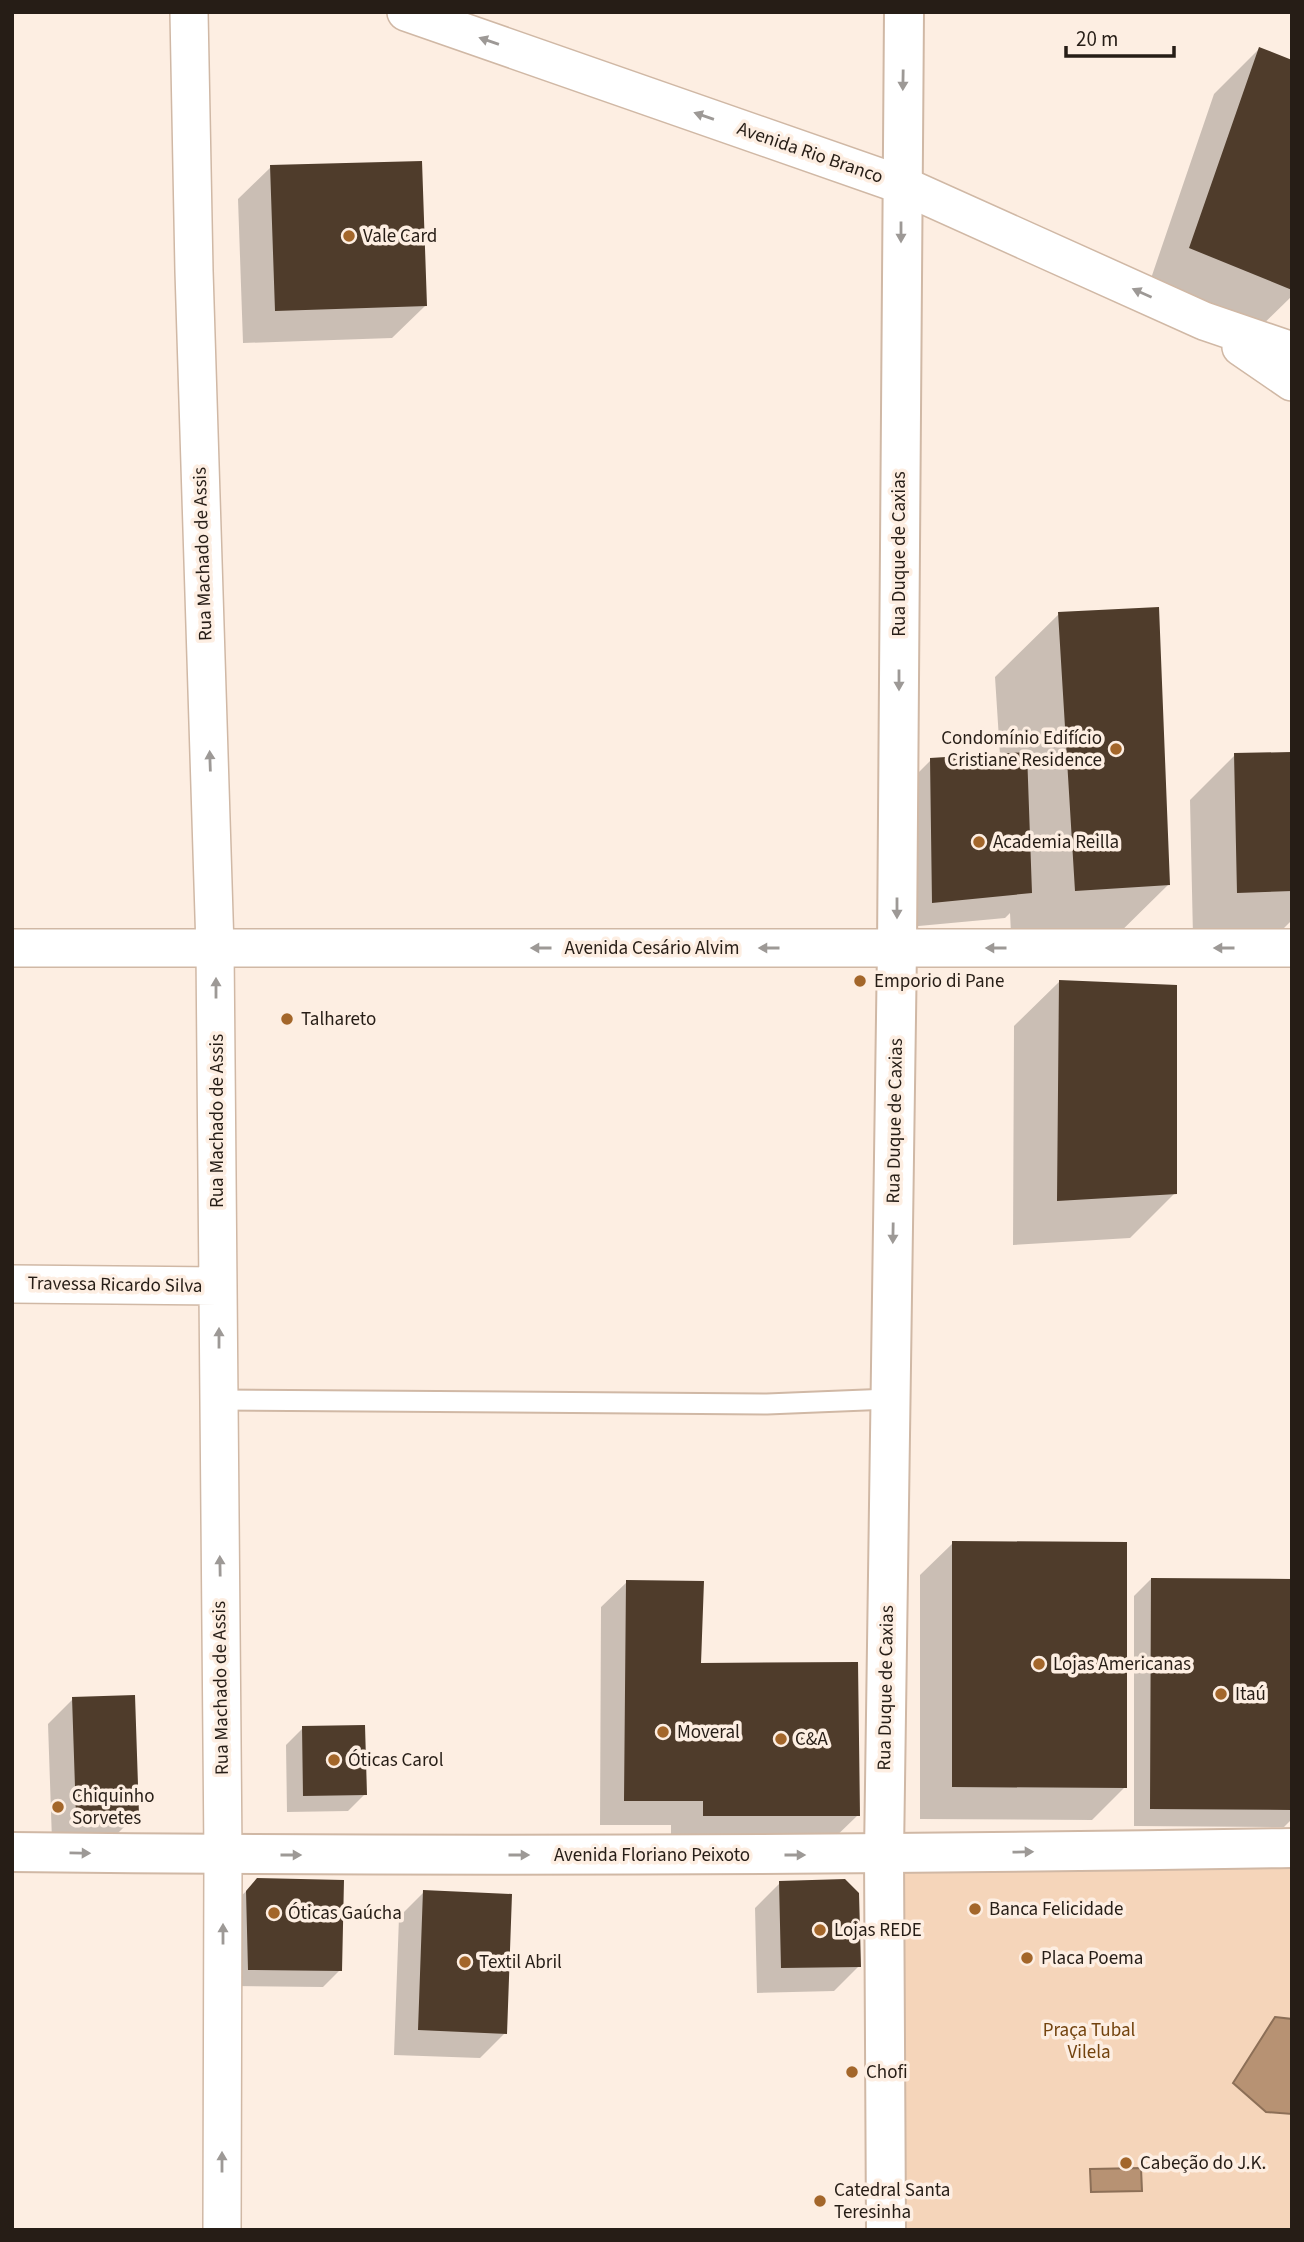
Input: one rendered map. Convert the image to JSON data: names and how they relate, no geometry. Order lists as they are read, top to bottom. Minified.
{"streets":{"main road":["Rua Duque de Caxias","Avenida Floriano Peixoto"],"street":["Avenida Rio Branco","Rua Machado de Assis","Avenida Cesário Alvim","Travessa Ricardo Silva"]},"crossings":[["Avenida Rio Branco","Rua Duque de Caxias"],["Rua Machado de Assis","Avenida Cesário Alvim"],["Rua Machado de Assis","Travessa Ricardo Silva"],["Rua Machado de Assis","Avenida Floriano Peixoto"],["Rua Duque de Caxias","Avenida Cesário Alvim"],["Rua Duque de Caxias","Avenida Floriano Peixoto"]],"one_way":["Avenida Rio Branco","Rua Machado de Assis","Rua Duque de Caxias","Avenida Cesário Alvim","Avenida Floriano Peixoto"],"parks":["Praça Tubal Vilela"],"places":["Vale Card","Condomínio Edifício Cristiane Residence","Academia Reilla","Emporio di Pane","Talhareto","Lojas Americanas","Itaú","Moveral","C&A","Óticas Carol","Chiquinho Sorvetes","Banca Felicidade","Óticas Gaúcha","Lojas REDE","Placa Poema","Textil Abril","Chofi","Cabeção do J.K.","Catedral Santa Teresinha"],"scale_bar":"20 m"}
